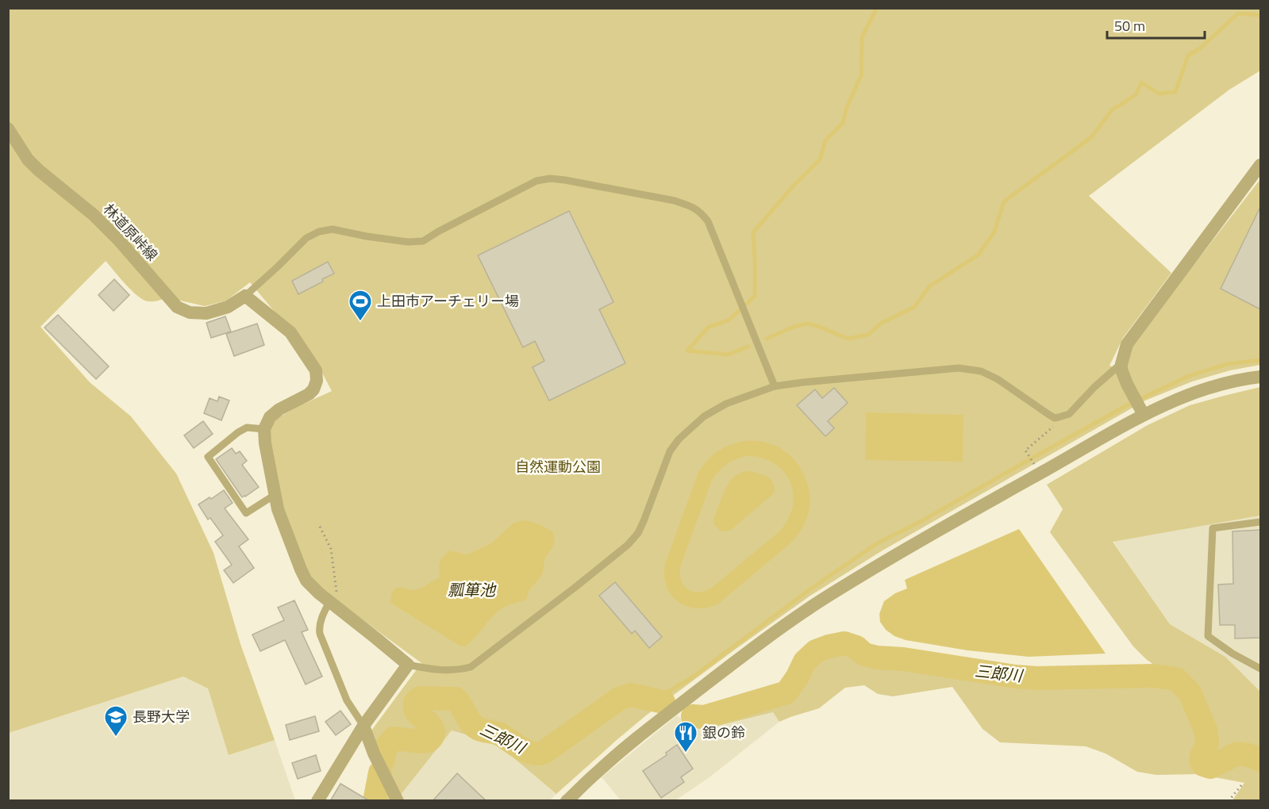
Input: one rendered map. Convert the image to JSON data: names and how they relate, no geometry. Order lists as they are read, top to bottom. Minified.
{"streets":{"street":["林道原峠線"]},"water":["瓢箪池","三郎川"],"parks":["自然運動公園"],"places":{"sports":["上田市アーチェリー場"],"school or university":["長野大学"],"restaurant":["銀の鈴"]},"scale_bar":"50 m"}
